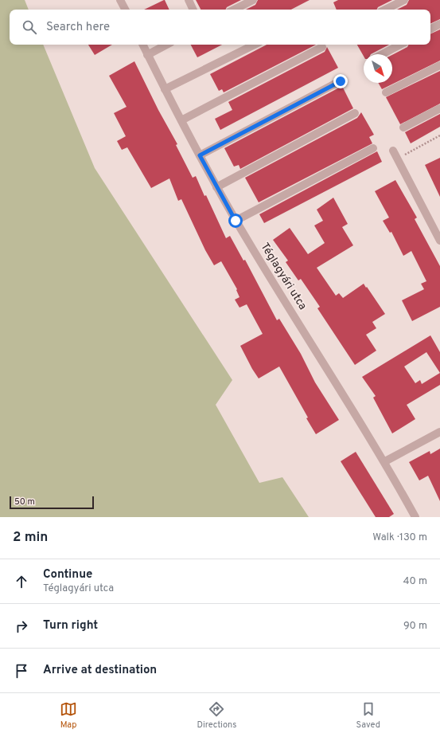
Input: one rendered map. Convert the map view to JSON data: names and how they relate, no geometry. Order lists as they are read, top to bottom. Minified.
{"streets":{"street":["Téglagyári utca"]},"scale_bar":"50 m","north":"bottom right","page":{"search":"Search here","scale":"50 m","heading":["2 min","Walk · 130 m"],"list":[["Continue","Téglagyári utca","40 m"],["Turn right","90 m"],"Arrive at destination"],"nav":["Map","Directions","Saved"]}}
